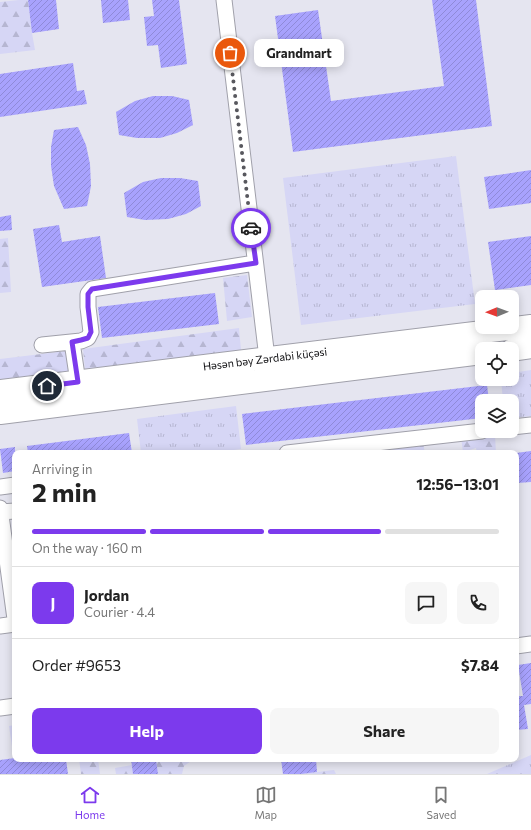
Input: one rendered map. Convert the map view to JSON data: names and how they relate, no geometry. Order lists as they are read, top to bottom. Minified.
{"streets":{"main road":["Həsən bəy Zərdabi küçəsi"]},"places":["Grandmart"],"north":"left","page":{"bubble":"Grandmart","heading":["2 min","Arriving in","12:56–13:01"],"panel":["Jordan","Courier · 4.4","Order #9653","$7.84"],"bar":"On the way · 160 m","round":"J","buttons":["Help","Share"],"tabs":["Home","Map","Saved"]}}
